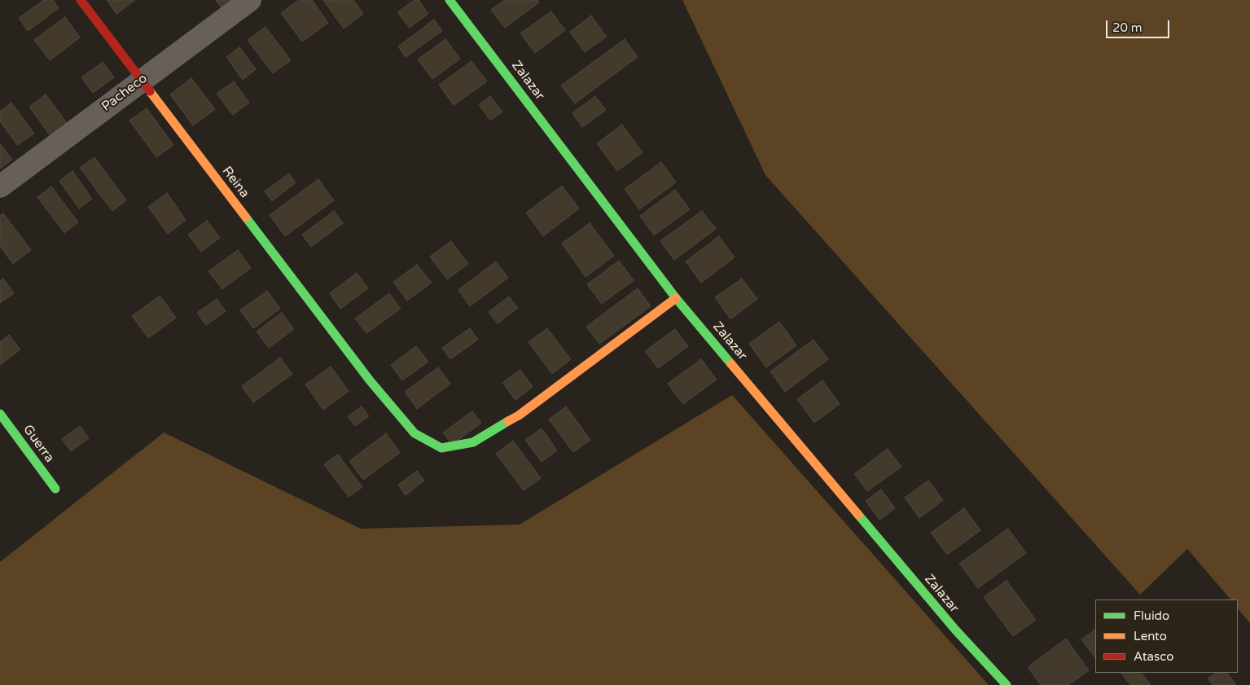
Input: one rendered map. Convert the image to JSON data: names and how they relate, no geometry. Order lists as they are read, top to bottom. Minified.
{"streets":{"street":["Zalazar","Pacheco","Reina","Guerra"]},"crossings":[["Zalazar","Reina"],["Pacheco","Reina"]],"legend":["Fluido","Lento","Atasco"],"scale_bar":"20 m"}
